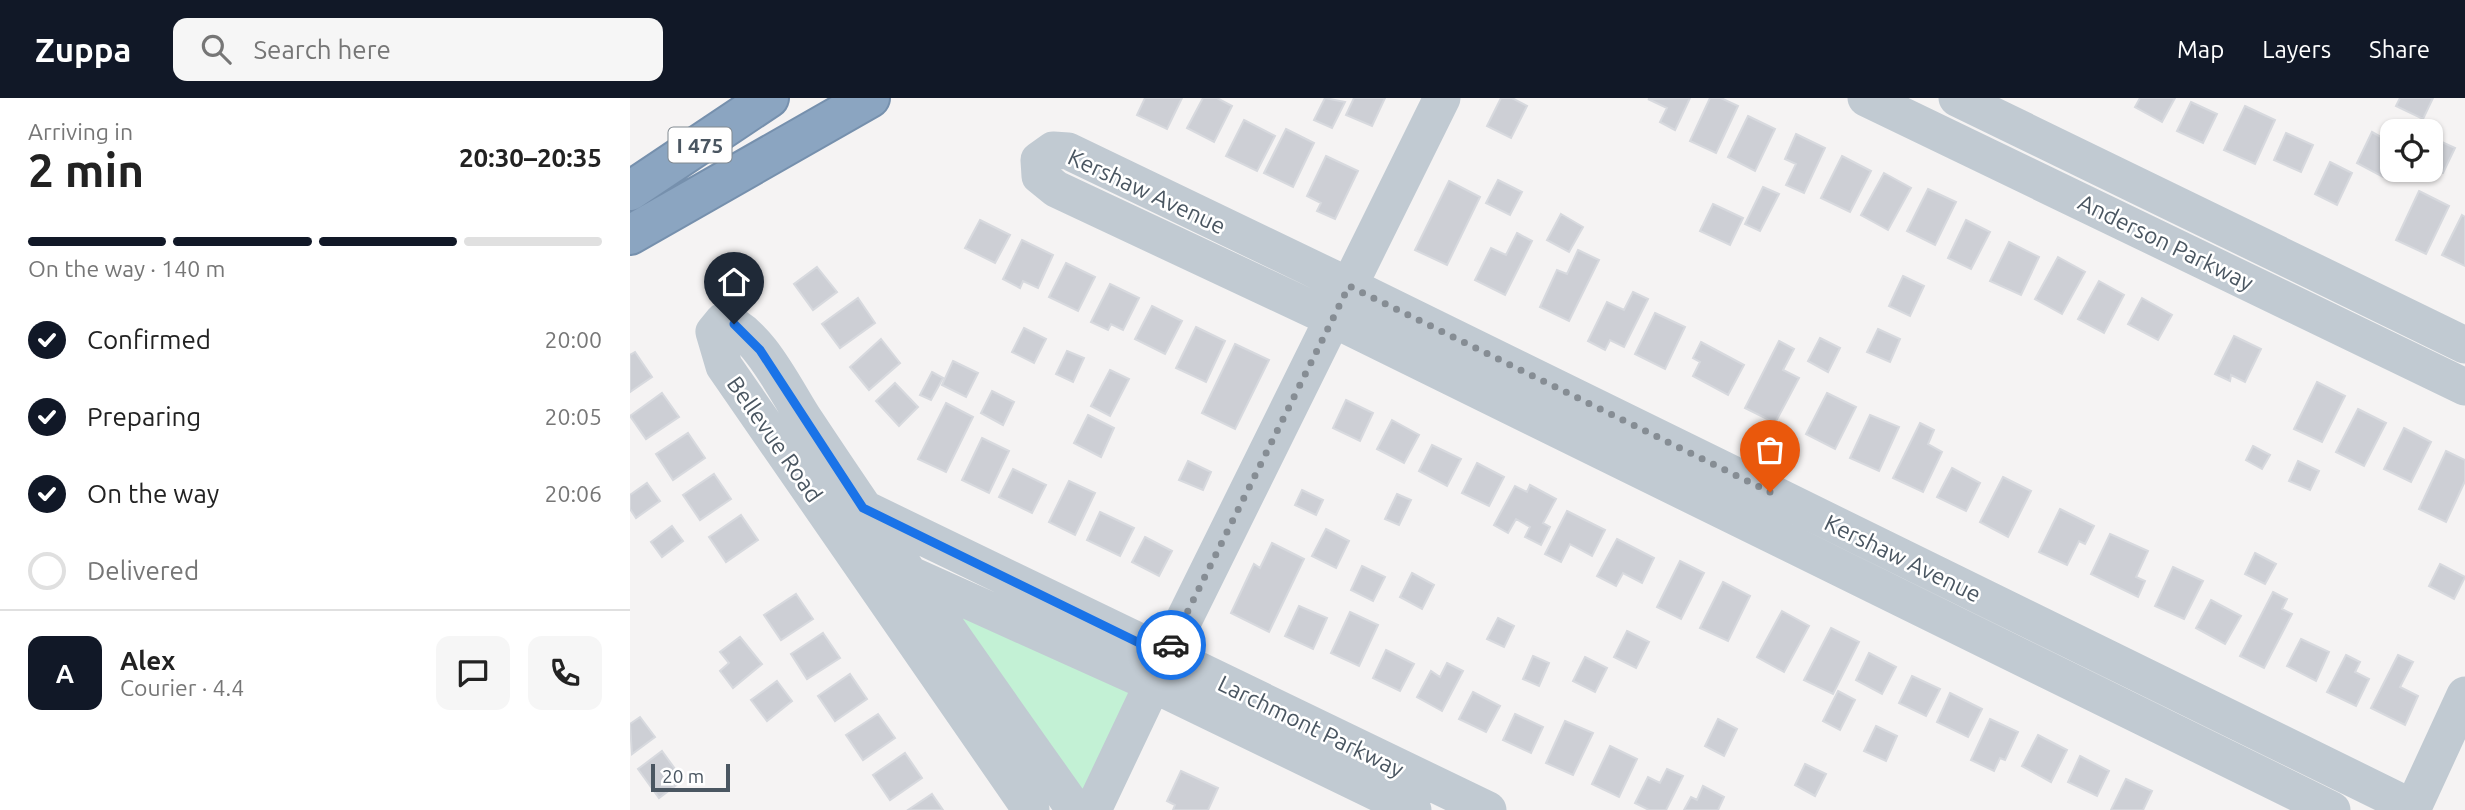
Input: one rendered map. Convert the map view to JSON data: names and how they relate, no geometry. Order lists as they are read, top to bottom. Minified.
{"streets":{"highway":["I 475"],"street":["Kershaw Avenue","Anderson Parkway","Bellevue Road","Larchmont Parkway"]},"crossings":[["Bellevue Road","Larchmont Parkway"]],"scale_bar":"20 m","page":{"header":"Zuppa","search":"Search here","nav":["Map","Layers","Share"],"heading":["2 min","Arriving in","20:30–20:35"],"panel":["Alex","Courier · 4.4"],"bar":"On the way · 140 m","list":[["Confirmed","20:00"],["Preparing","20:05"],["On the way","20:06"],"Delivered"],"round":"A","scale":"20 m"}}
